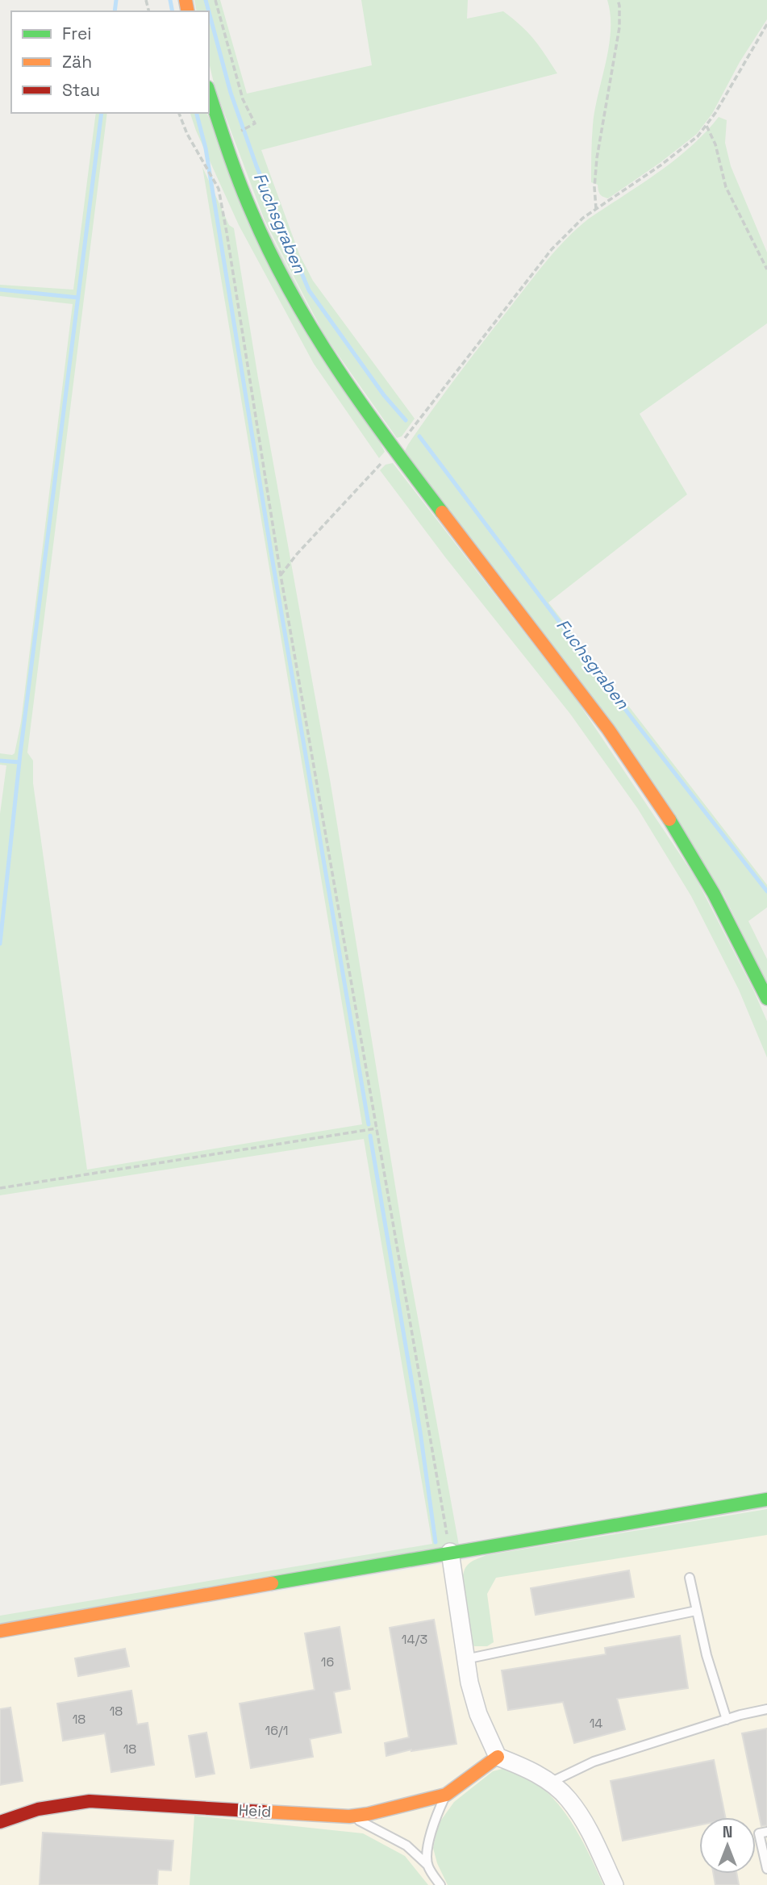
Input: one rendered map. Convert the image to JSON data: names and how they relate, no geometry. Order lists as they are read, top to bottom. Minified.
{"streets":{"street":["Heid"]},"water":["Fuchsgraben"],"house_numbers":["14/3","16","18","18","14","16/1","18"],"legend":["Frei","Zäh","Stau"],"north":"top"}
